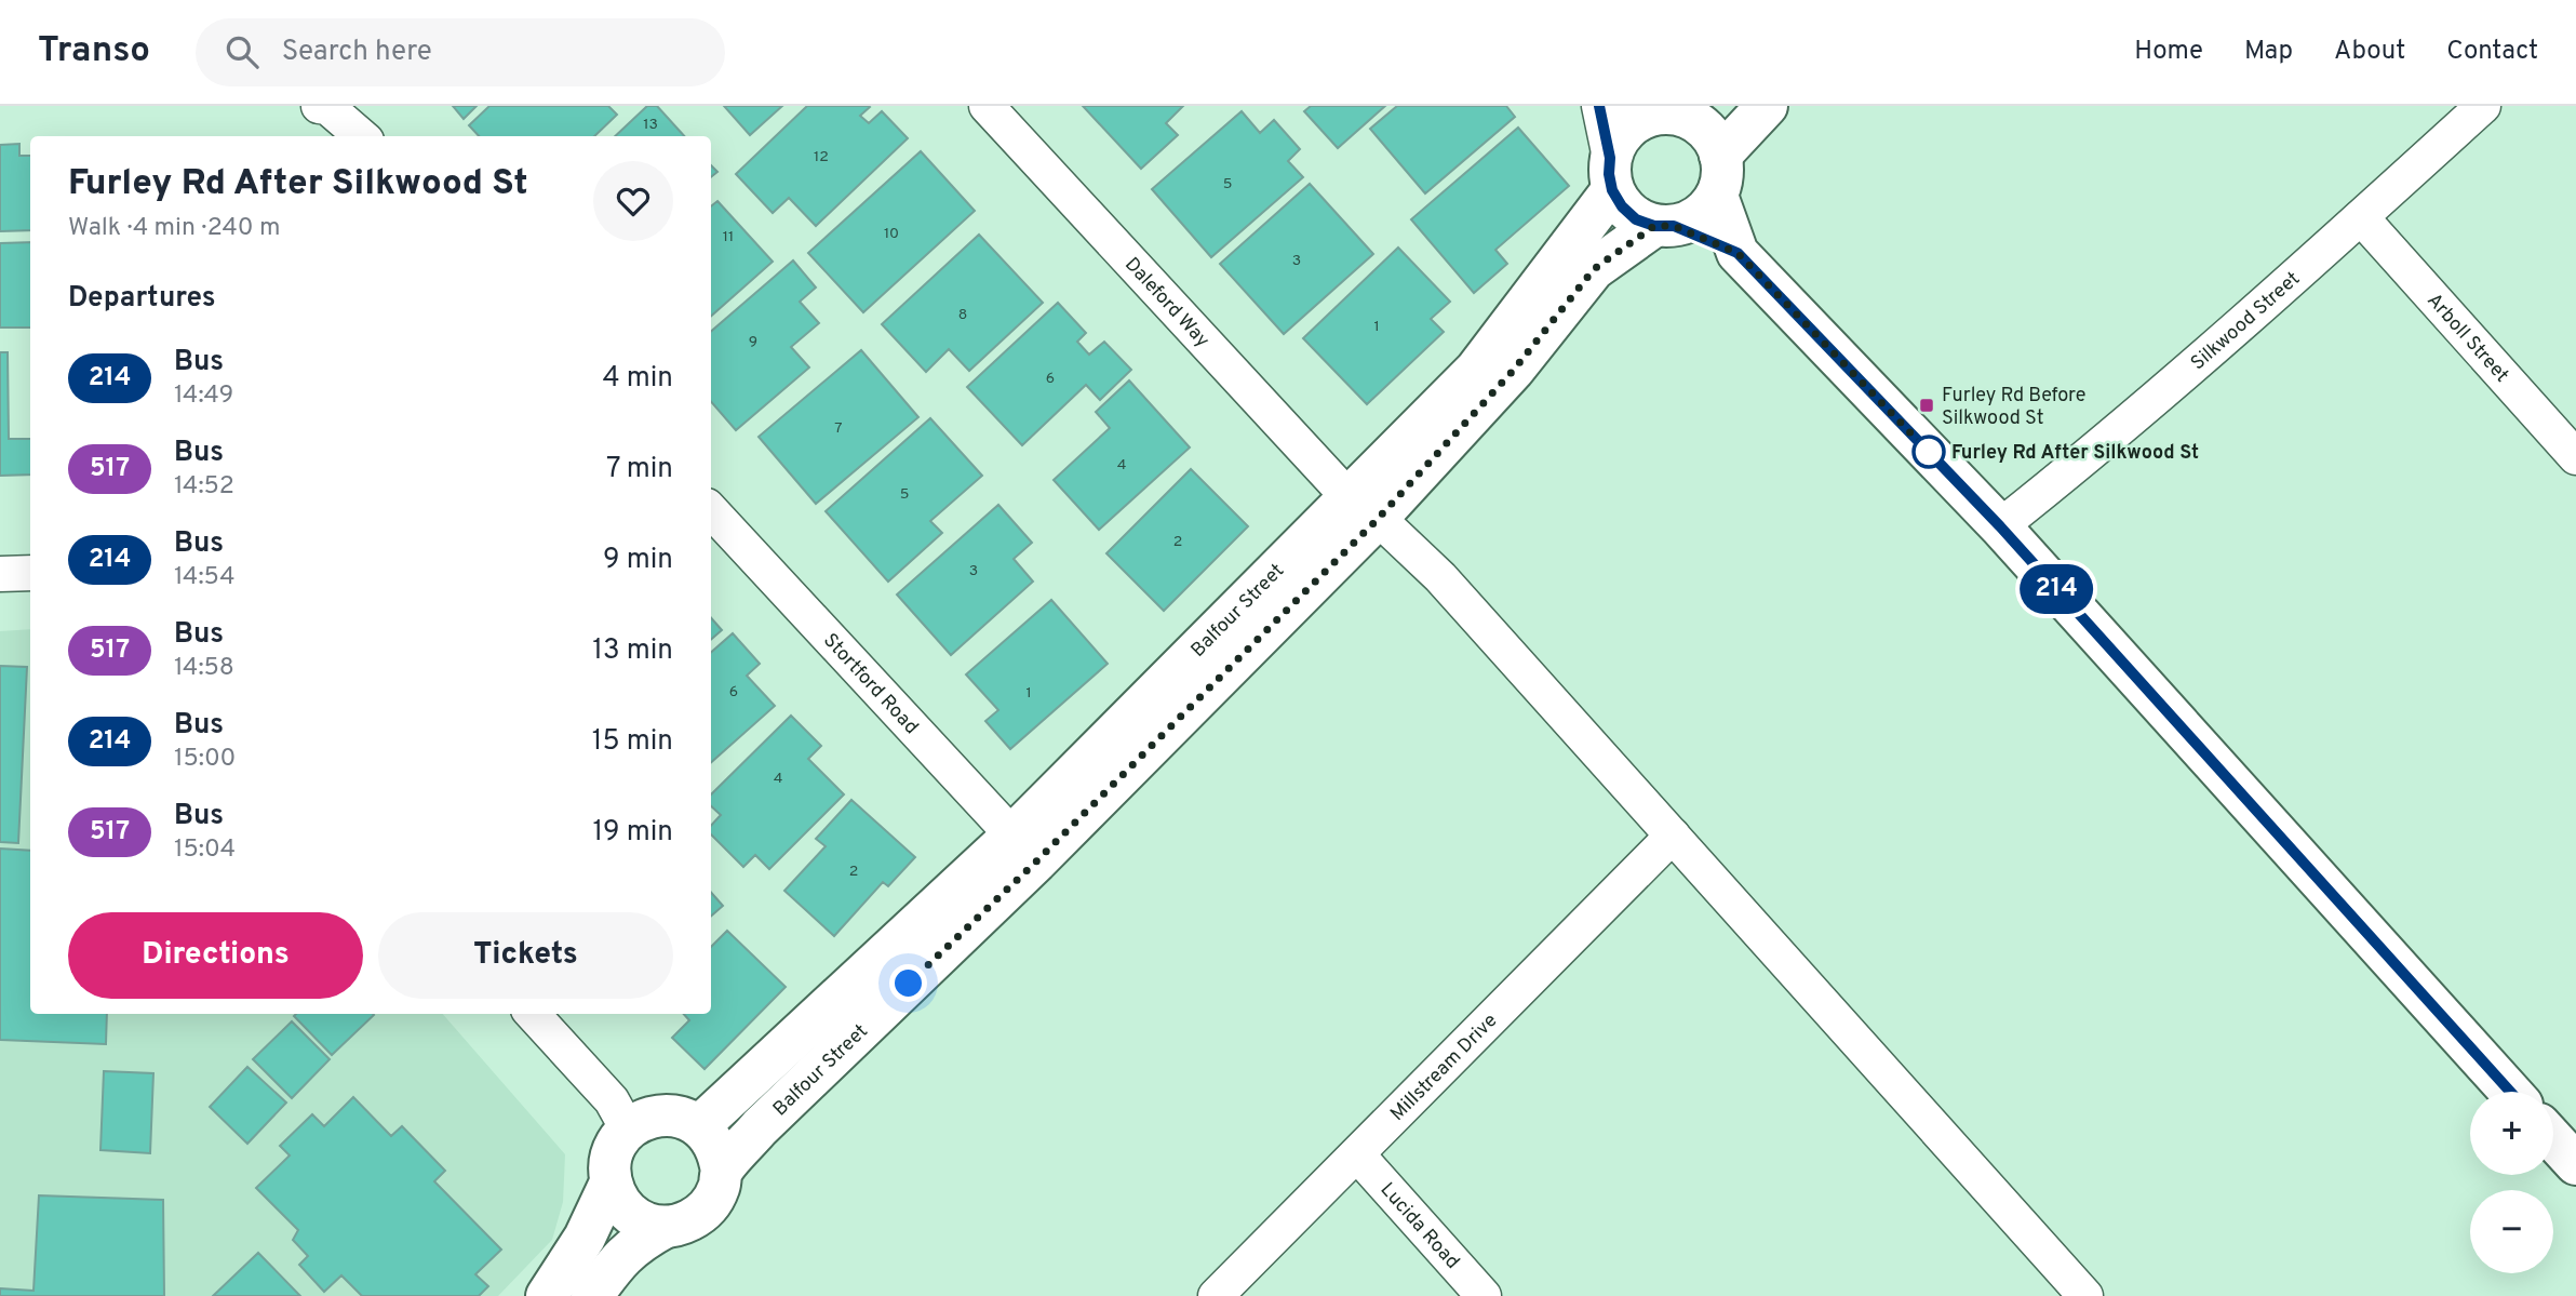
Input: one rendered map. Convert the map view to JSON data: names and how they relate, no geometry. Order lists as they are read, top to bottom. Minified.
{"streets":{"street":["Daleford Way","Silkwood Street","Arboll Street","Balfour Street","Stortford Road","Millstream Drive","Lucida Road"]},"crossings":[["Daleford Way","Balfour Street"],["Silkwood Street","Arboll Street"],["Balfour Street","Stortford Road"],["Millstream Drive","Lucida Road"]],"places":{"transit":["Furley Rd Before Silkwood St"],"other":["Furley Rd After Silkwood St"]},"lines":["bus line 214"],"house_numbers":["13","12","5","10","11","3","8","1","9","6","7","4","5","2","3","6","1","4","2"],"page":{"header":"Transo","search":"Search here","nav":["Home","Map","About","Contact"],"on_map":"214","heading":[["Furley Rd After Silkwood St","Walk · 4 min · 240 m"],"Departures"],"list":[{"mark":"214","name":"Bus","note":"14:49","value":"4 min"},{"mark":"517","name":"Bus","note":"14:52","value":"7 min"},{"mark":"214","name":"Bus","note":"14:54","value":"9 min"},{"mark":"517","name":"Bus","note":"14:58","value":"13 min"},{"mark":"214","name":"Bus","note":"15:00","value":"15 min"},{"mark":"517","name":"Bus","note":"15:04","value":"19 min"}],"buttons":["Directions","Tickets"],"map_buttons":["+","−"]}}
